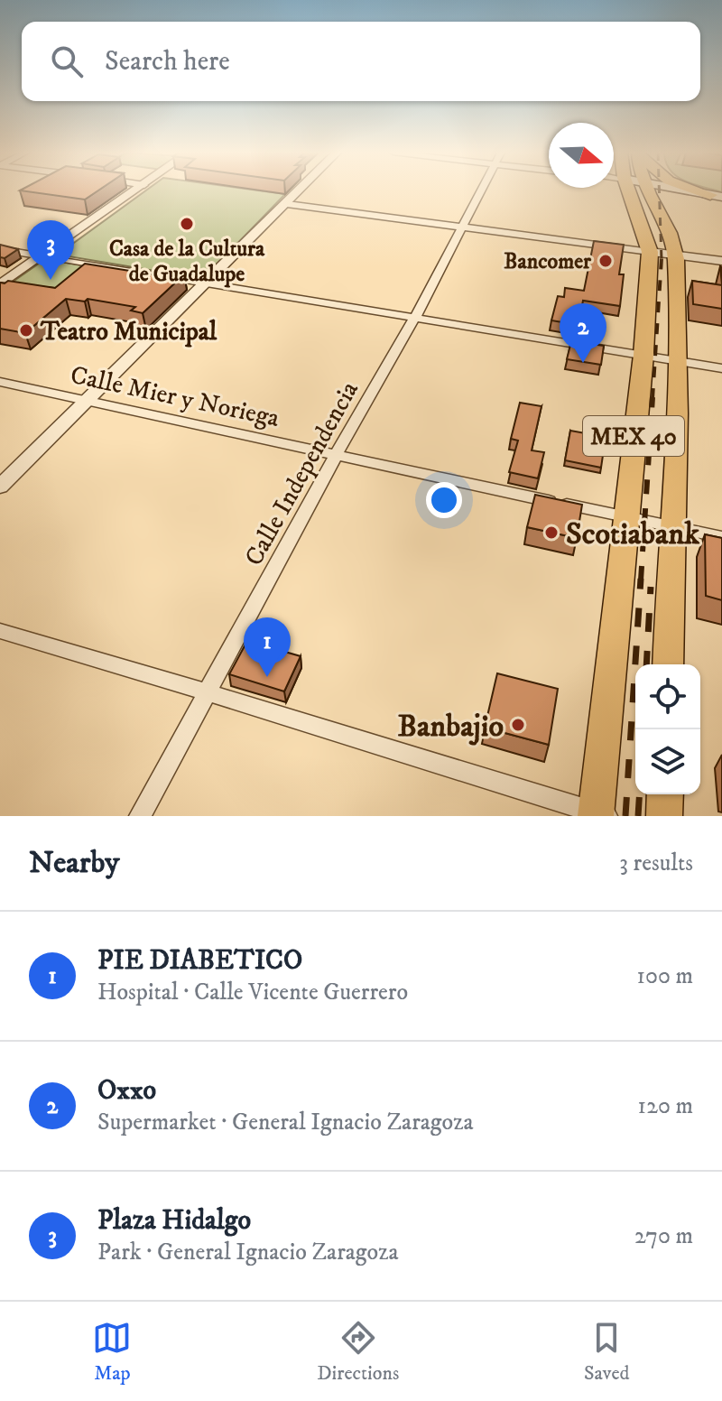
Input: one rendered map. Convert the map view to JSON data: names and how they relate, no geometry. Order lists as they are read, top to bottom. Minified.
{"streets":{"main road":["MEX 40"],"street":["Calle Mier y Noriega","Calle Independencia"]},"crossings":[["Calle Mier y Noriega","MEX 40"],["Calle Mier y Noriega","Calle Independencia"]],"places":["Casa de la Cultura de Guadalupe","Bancomer","Teatro Municipal","Scotiabank","Banbajio"],"north":"right","page":{"search":"Search here","pins":["3","2","1"],"heading":["Nearby","3 results"],"list":[{"mark":"1","name":"PIE DIABETICO","note":"Hospital · Calle Vicente Guerrero","value":"100 m"},{"mark":"2","name":"Oxxo","note":"Supermarket · General Ignacio Zaragoza","value":"120 m"},{"mark":"3","name":"Plaza Hidalgo","note":"Park · General Ignacio Zaragoza","value":"270 m"}],"nav":["Map","Directions","Saved"]}}
